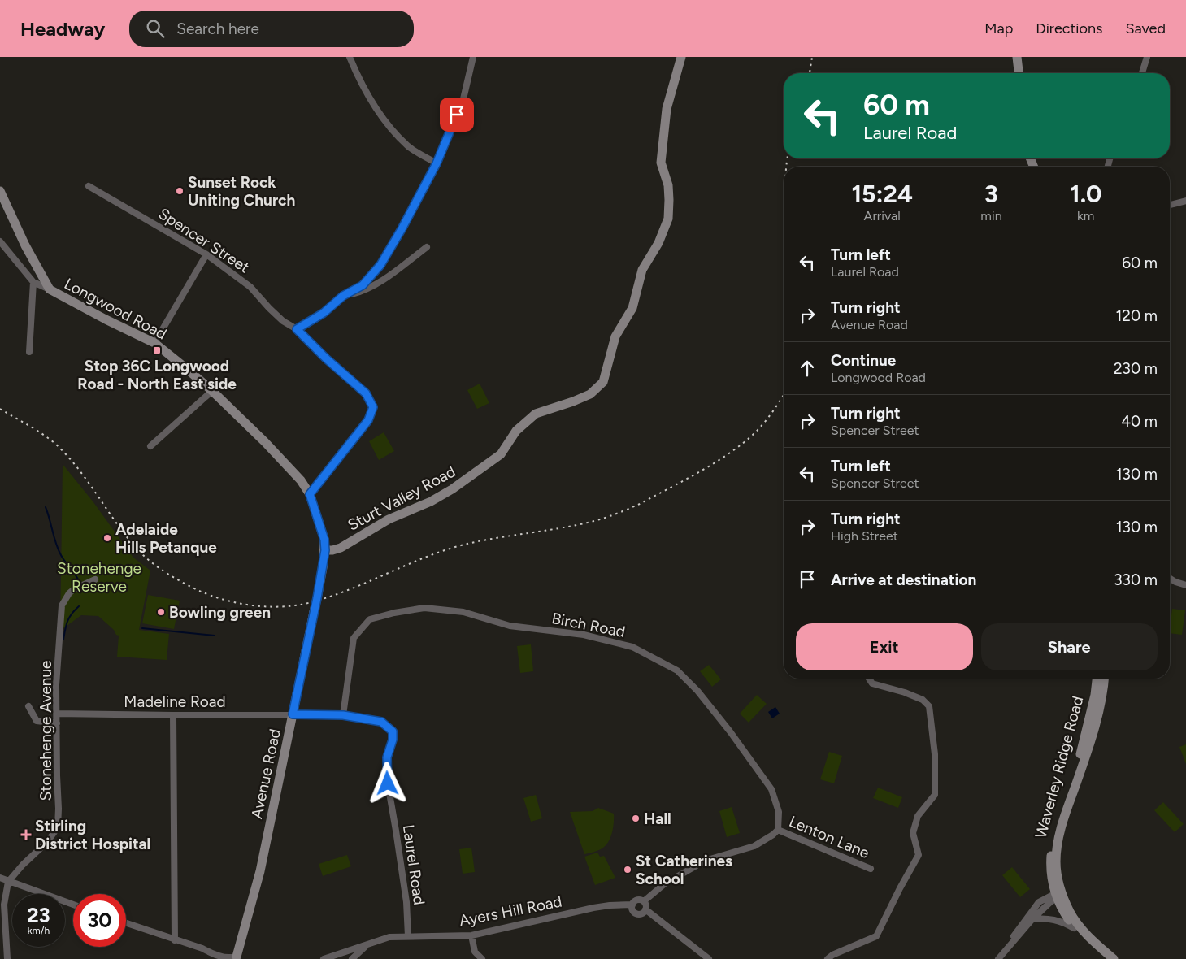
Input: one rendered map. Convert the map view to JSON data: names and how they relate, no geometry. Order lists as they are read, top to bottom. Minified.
{"streets":{"street":["Spencer Street","Longwood Road","Sturt Valley Road","Birch Road","Madeline Road","Stonehenge Avenue","Waverley Ridge Road","Avenue Road","Lenton Lane","Laurel Road","Ayers Hill Road"]},"crossings":[["Spencer Street","Longwood Road"],["Longwood Road","Avenue Road"],["Sturt Valley Road","Avenue Road"],["Birch Road","Lenton Lane"],["Birch Road","Laurel Road"],["Madeline Road","Stonehenge Avenue"],["Madeline Road","Avenue Road"],["Madeline Road","Laurel Road"],["Avenue Road","Laurel Road"],["Laurel Road","Ayers Hill Road"]],"parks":["Stonehenge Reserve"],"places":{"other":["Sunset Rock Uniting Church","Adelaide Hills Petanque","Bowling green","Hall","St Catherines School"],"transit":["Stop 36C Longwood Road - North East side"],"health":["Stirling District Hospital"]},"page":{"header":"Headway","search":"Search here","nav":["Map","Directions","Saved"],"turn":["60 m","Laurel Road"],"eta":["15:24","Arrival","3","min","1.0","km"],"list":[{"name":"Turn left","note":"Laurel Road","value":"60 m"},{"name":"Turn right","note":"Avenue Road","value":"120 m"},{"name":"Continue","note":"Longwood Road","value":"230 m"},{"name":"Turn right","note":"Spencer Street","value":"40 m"},{"name":"Turn left","note":"Spencer Street","value":"130 m"},{"name":"Turn right","note":"High Street","value":"130 m"},{"name":"Arrive at destination","value":"330 m"}],"buttons":["Exit","Share"],"speed":"23 km/h","limit":"30"}}
